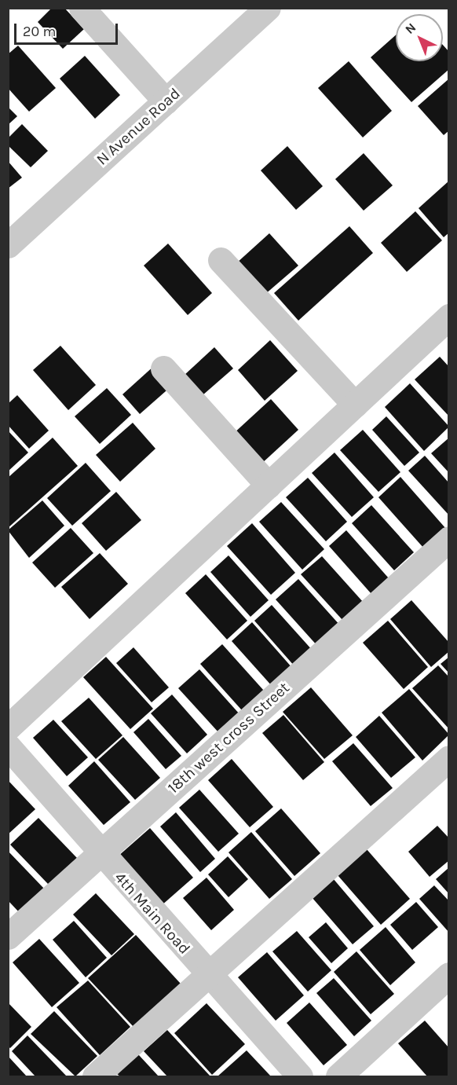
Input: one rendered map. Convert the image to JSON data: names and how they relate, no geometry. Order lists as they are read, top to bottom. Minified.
{"streets":{"street":["N Avenue Road","18th west cross Street","4th Main Road"]},"crossings":[["18th west cross Street","4th Main Road"]],"scale_bar":"20 m","north":"top left"}
